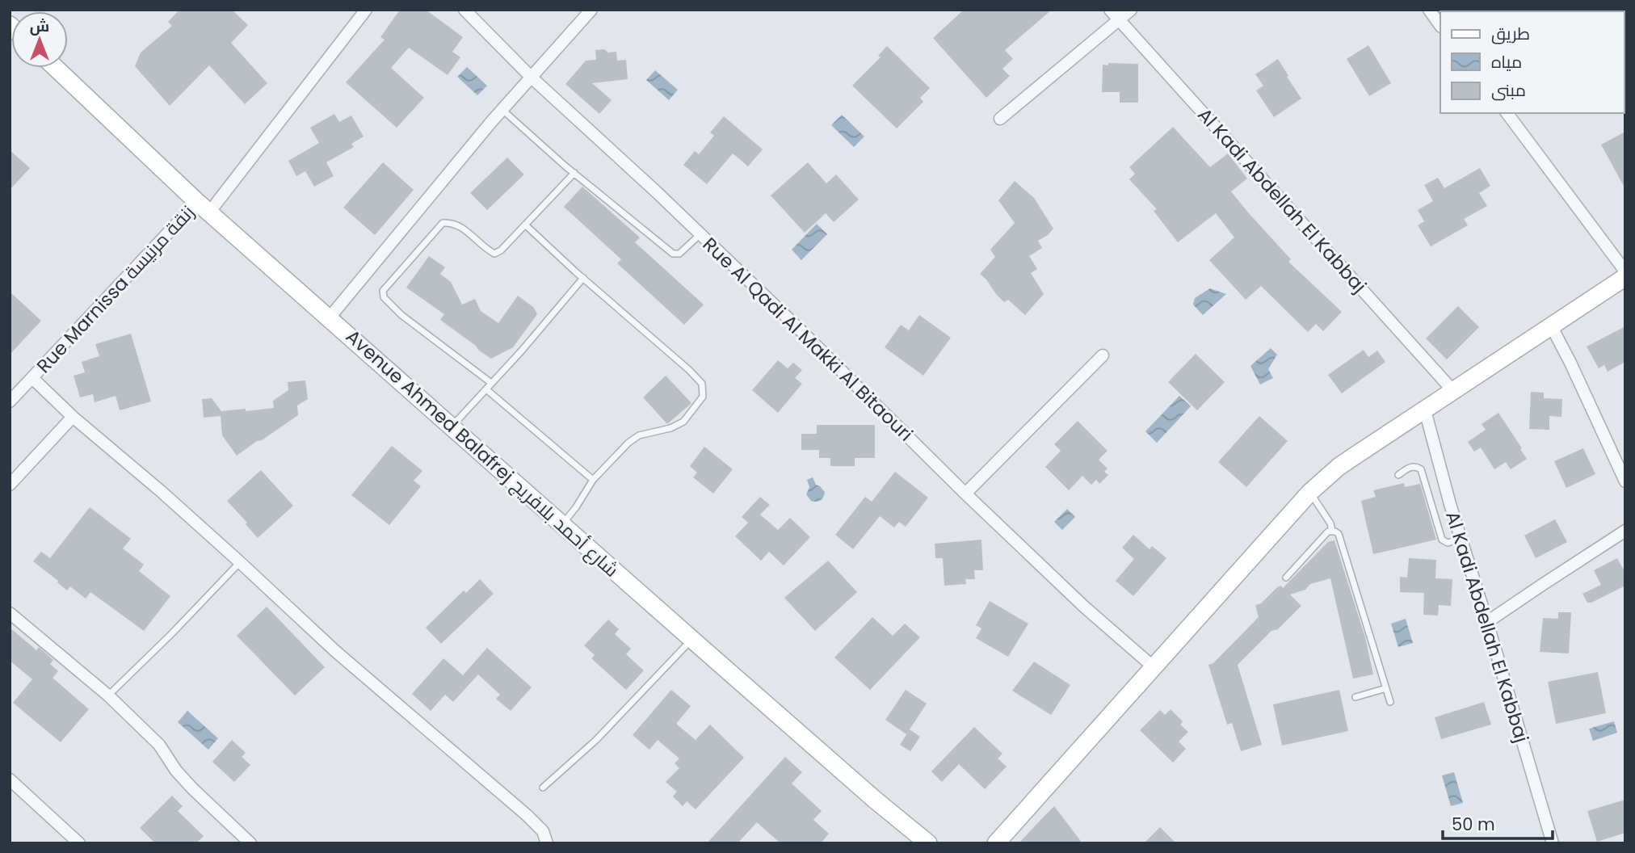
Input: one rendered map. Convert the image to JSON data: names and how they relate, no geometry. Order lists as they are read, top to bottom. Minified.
{"streets":{"main road":["Avenue Ahmed Balafrej شارع أحمد بلافريج"],"street":["Al Kadi Abdellah El Kabbaj","Rue Marnissa زنقة مرنيسة","Rue Al Qadi Al Makki Al Bitaouri"]},"crossings":[["Rue Marnissa زنقة مرنيسة","Avenue Ahmed Balafrej شارع أحمد بلافريج"]],"legend":["طريق","مياه","مبنى"],"scale_bar":"50 m","north":"top"}
